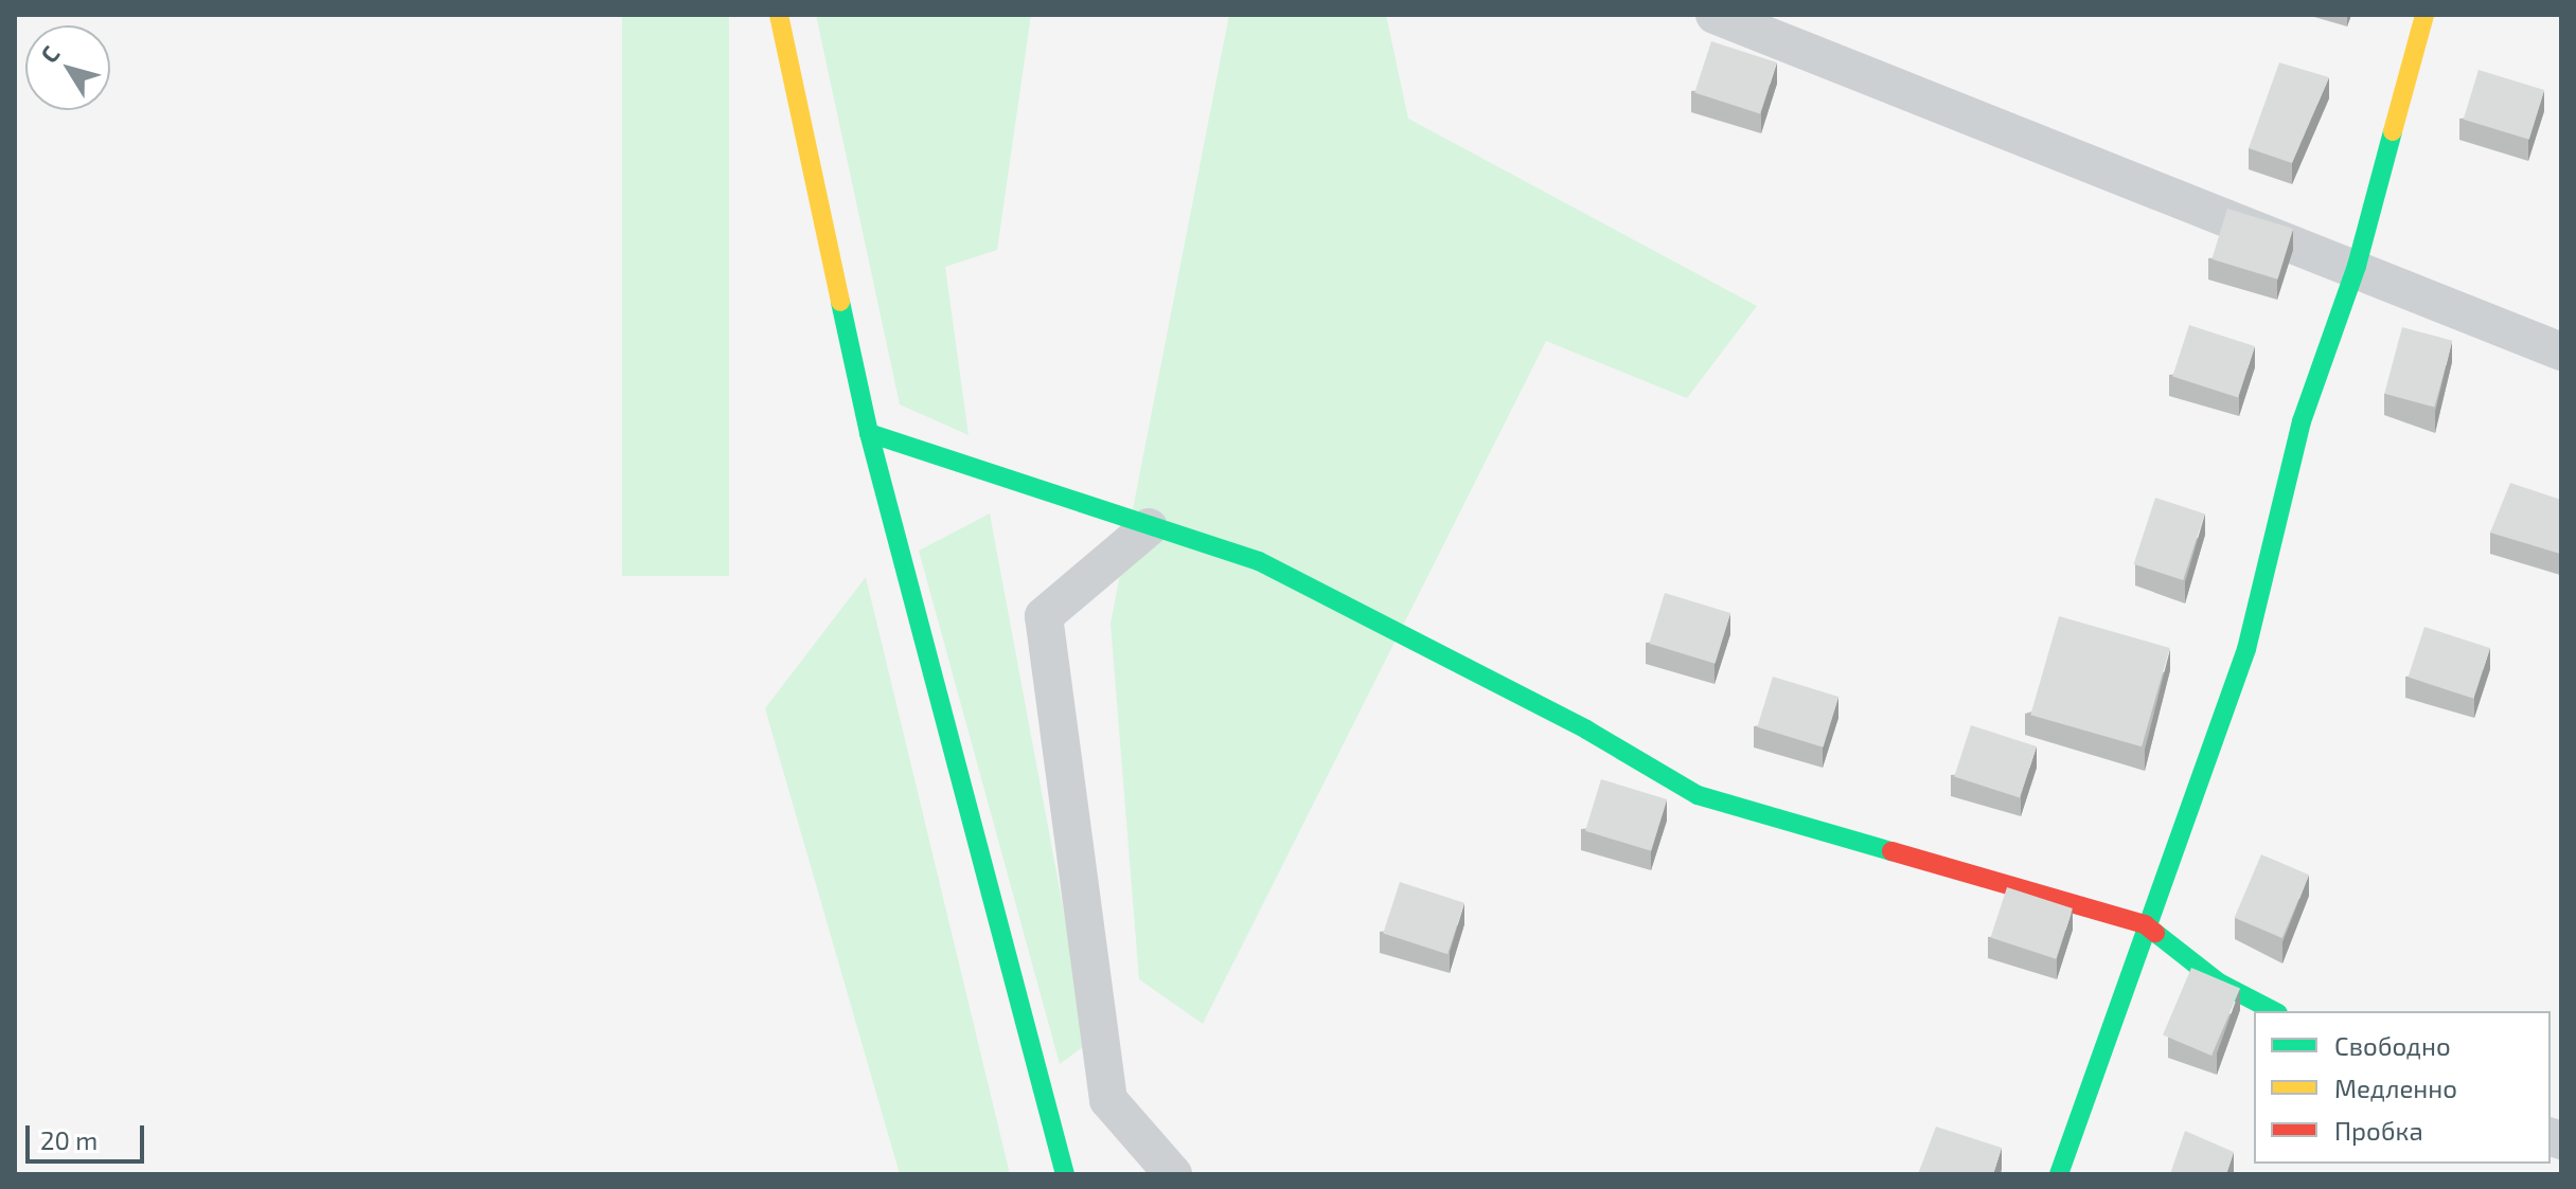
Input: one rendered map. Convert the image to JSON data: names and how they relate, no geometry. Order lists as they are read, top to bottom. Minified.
{"legend":["Свободно","Медленно","Пробка"],"scale_bar":"20 m","north":"top left"}
